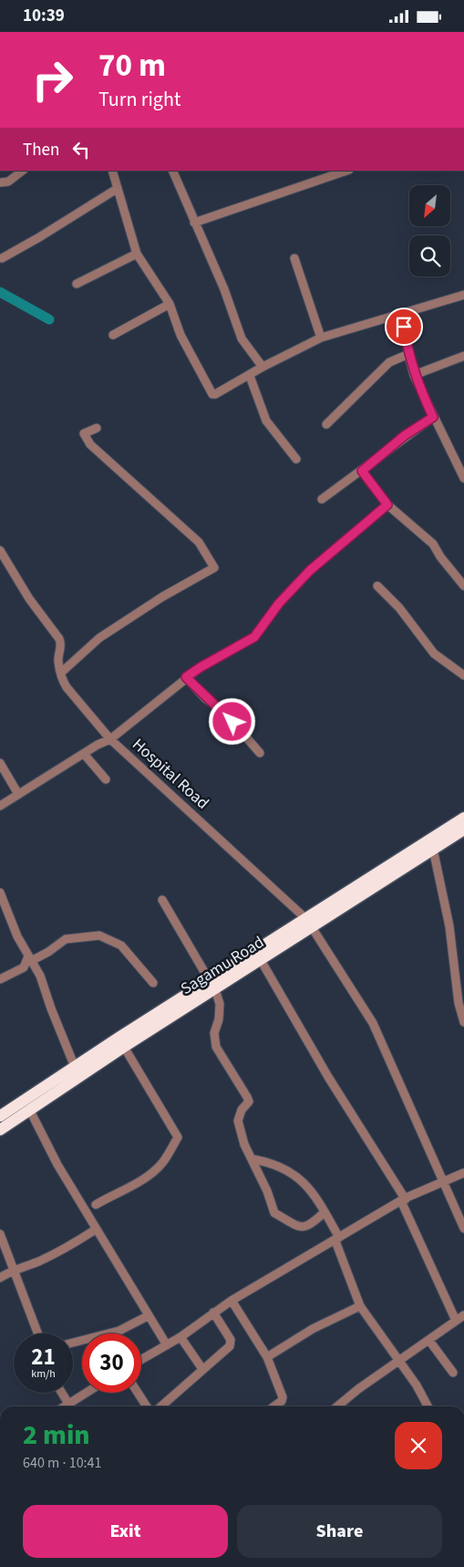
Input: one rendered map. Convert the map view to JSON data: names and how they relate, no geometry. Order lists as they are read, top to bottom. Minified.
{"streets":{"highway":["Sagamu Road"],"street":["Hospital Road"]},"crossings":[["Hospital Road","Sagamu Road"]],"north":"bottom left","page":{"status":"10:39","turn":["70 m","Turn right"],"then":"Then","speed":"21 km/h","limit":"30","heading":["2 min","640 m · 10:41"],"buttons":["Exit","Share"]}}
